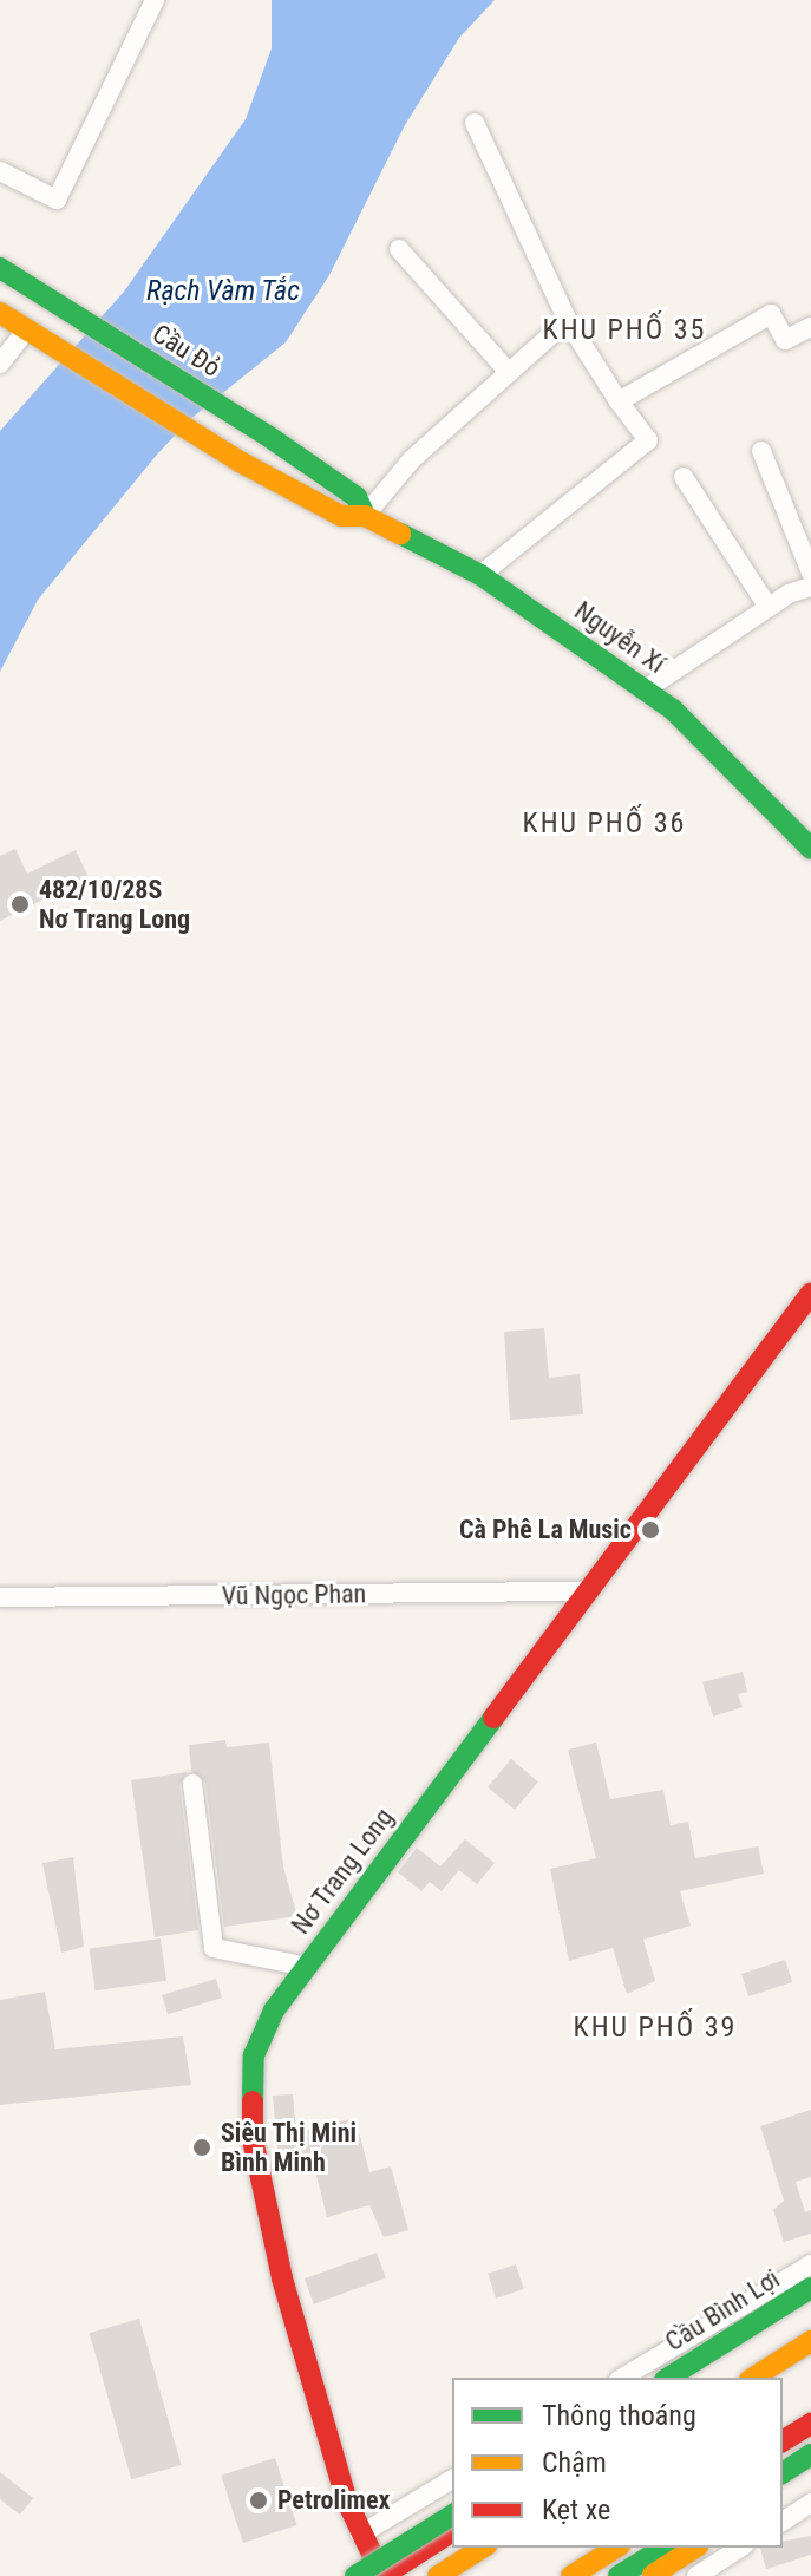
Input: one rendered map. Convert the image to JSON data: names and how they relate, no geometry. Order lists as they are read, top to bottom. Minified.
{"streets":{"main road":["Cầu Đỏ","Nguyễn Xí","Nơ Trang Long","Cầu Bình Lợi"],"street":["Vũ Ngọc Phan"]},"crossings":[["Cầu Đỏ","Nguyễn Xí"],["Vũ Ngọc Phan","Nơ Trang Long"]],"districts":["KHU PHỐ 35","KHU PHỐ 36","KHU PHỐ 39"],"water":["Rạch Vàm Tắc"],"places":["482/10/28S Nơ Trang Long","Cà Phê La Music","Siêu Thị Mini Bình Minh","Petrolimex"],"legend":["Thông thoáng","Chậm","Kẹt xe"]}
